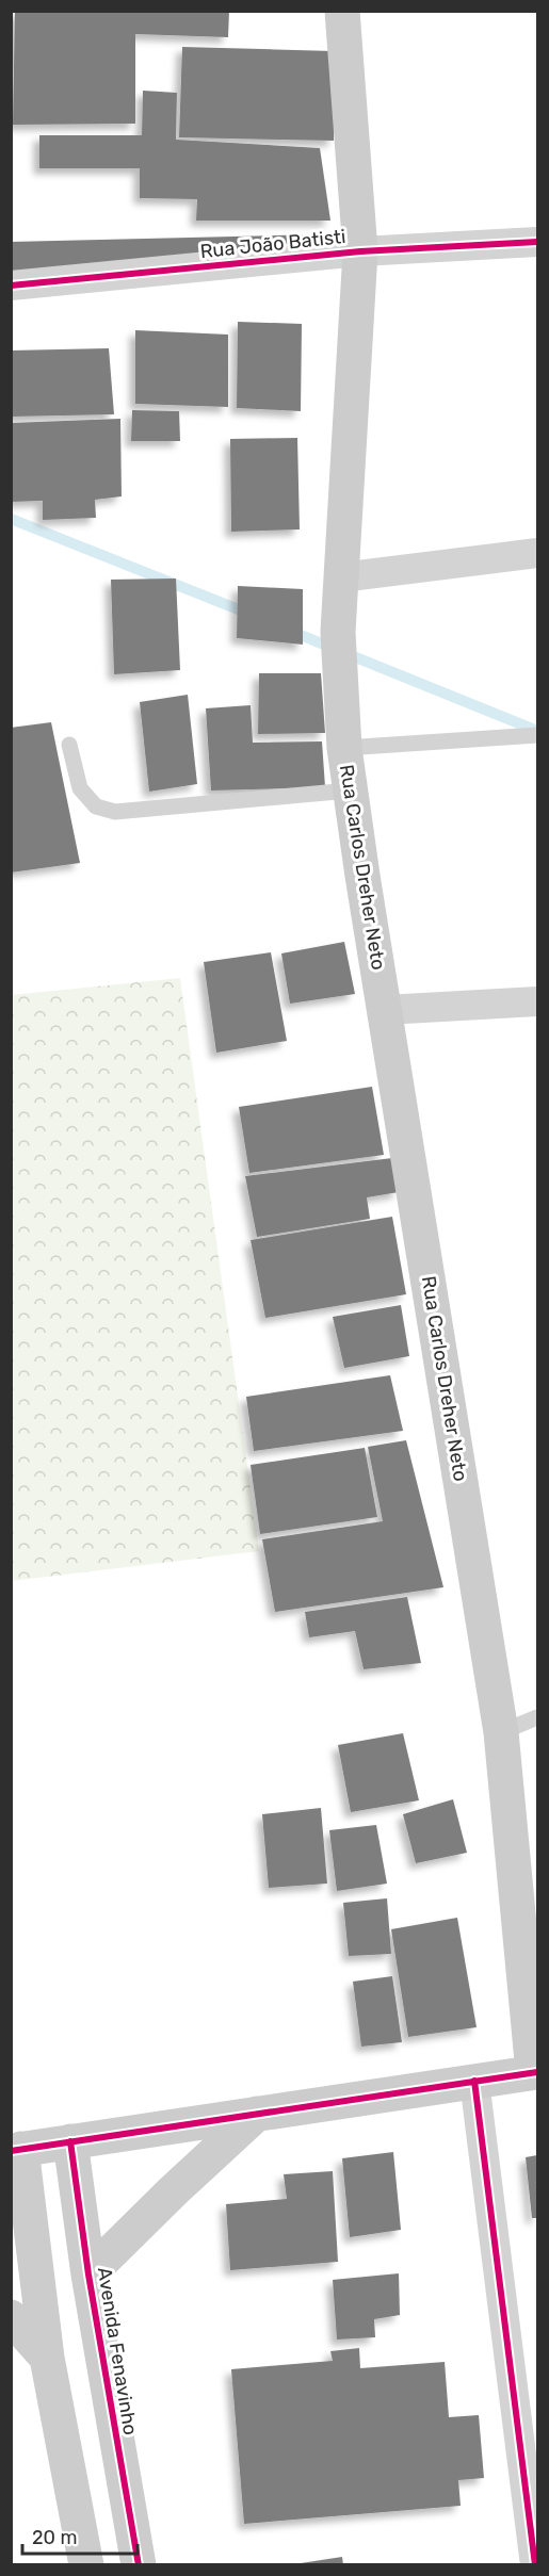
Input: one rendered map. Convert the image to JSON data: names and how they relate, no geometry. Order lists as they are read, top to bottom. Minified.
{"streets":{"main road":["Rua Carlos Dreher Neto","Avenida Fenavinho"],"street":["Rua João Batisti"]},"crossings":[["Rua João Batisti","Rua Carlos Dreher Neto"]],"scale_bar":"20 m"}
